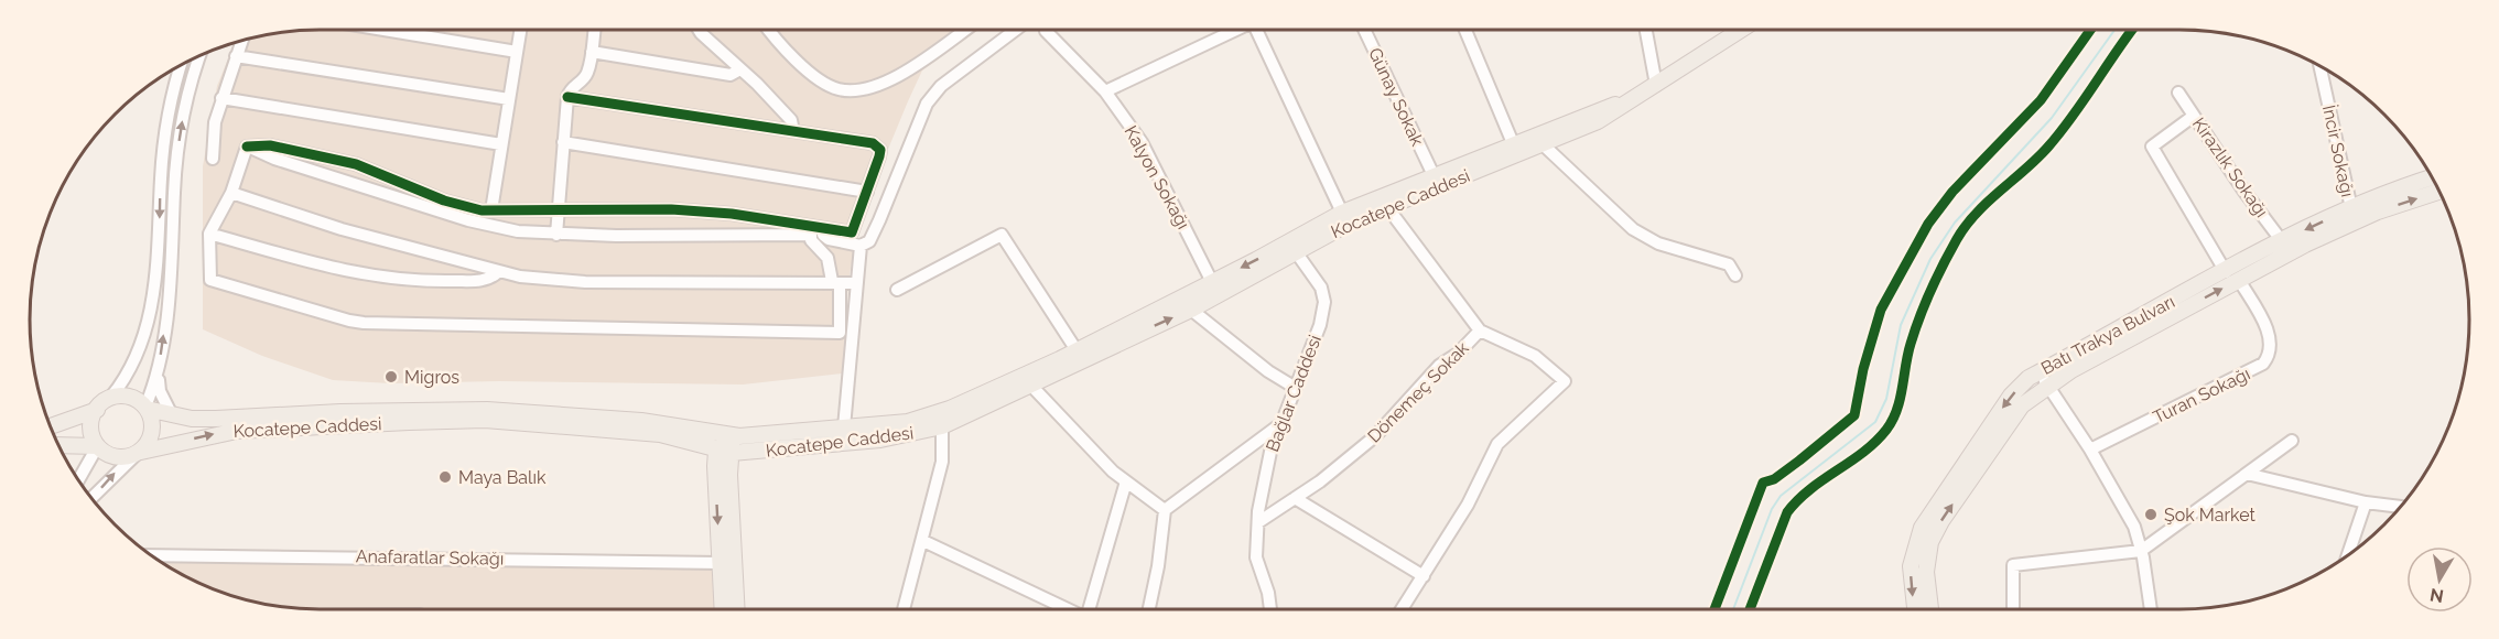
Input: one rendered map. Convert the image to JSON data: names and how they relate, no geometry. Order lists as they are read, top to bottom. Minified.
{"streets":{"main road":["Kocatepe Caddesi","Batı Trakya Bulvarı"],"street":["Günay Sokak","İncir Sokağı","Kirazlık Sokağı","Kalyon Sokağı","Dönemeç Sokak","Bağlar Caddesi","Turan Sokağı","Anafaratlar Sokağı"]},"crossings":[["Günay Sokak","Kocatepe Caddesi"],["İncir Sokağı","Batı Trakya Bulvarı"],["Kirazlık Sokağı","Batı Trakya Bulvarı"],["Kirazlık Sokağı","Turan Sokağı"],["Kalyon Sokağı","Kocatepe Caddesi"],["Kocatepe Caddesi","Bağlar Caddesi"],["Batı Trakya Bulvarı","Turan Sokağı"],["Dönemeç Sokak","Bağlar Caddesi"]],"places":["Migros","Maya Balık","Şok Market"],"north":"bottom"}
